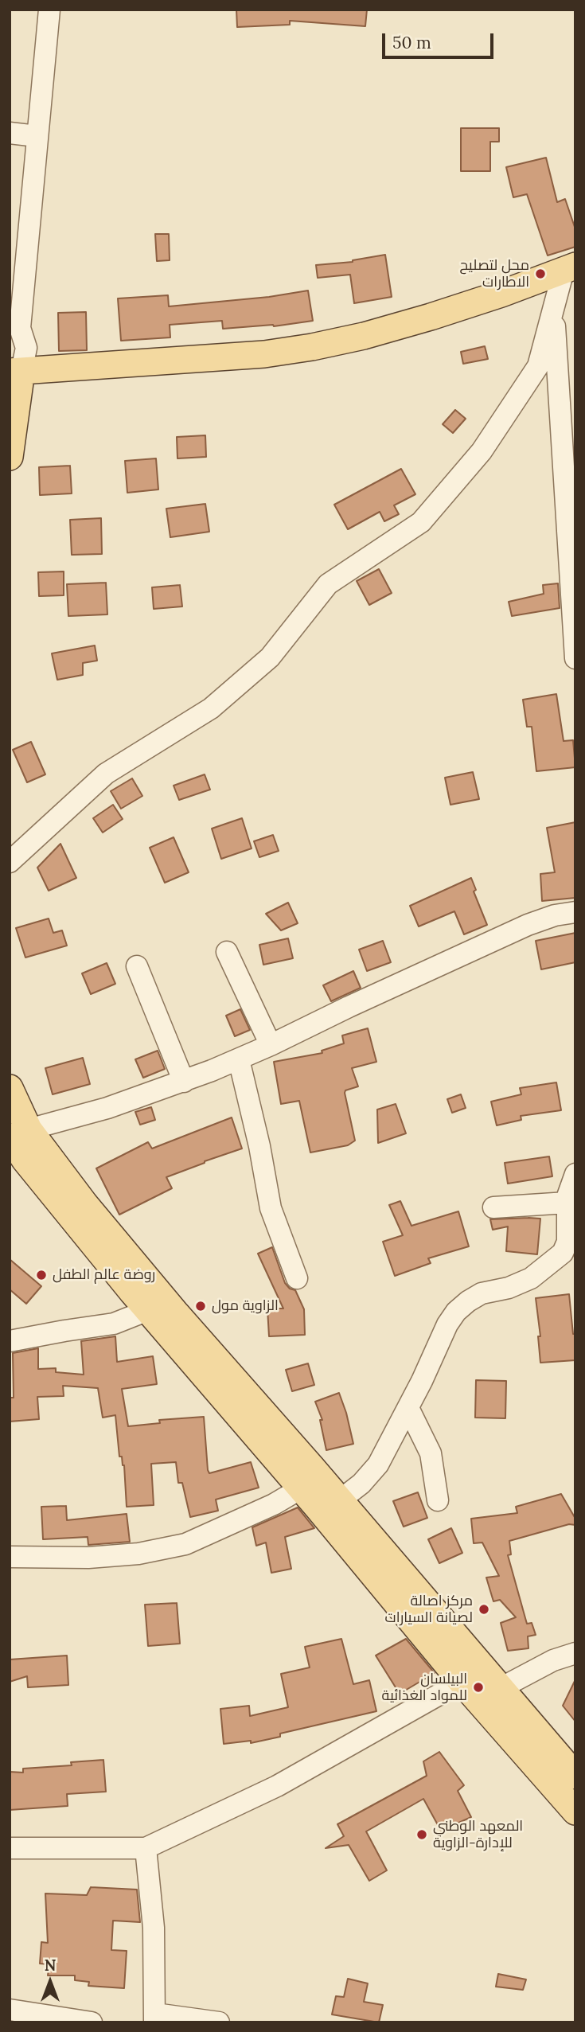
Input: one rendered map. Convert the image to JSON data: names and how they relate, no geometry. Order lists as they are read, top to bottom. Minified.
{"places":["محل لتصليح الاطارات","روضة عالم الطفل","الزاوية مول","مركز اصالة لصيانة السيارات","البيلسان للمواد الغذائية","المعهد الوطني للإدارة-الزاوية"],"scale_bar":"50 m","north":"top"}
